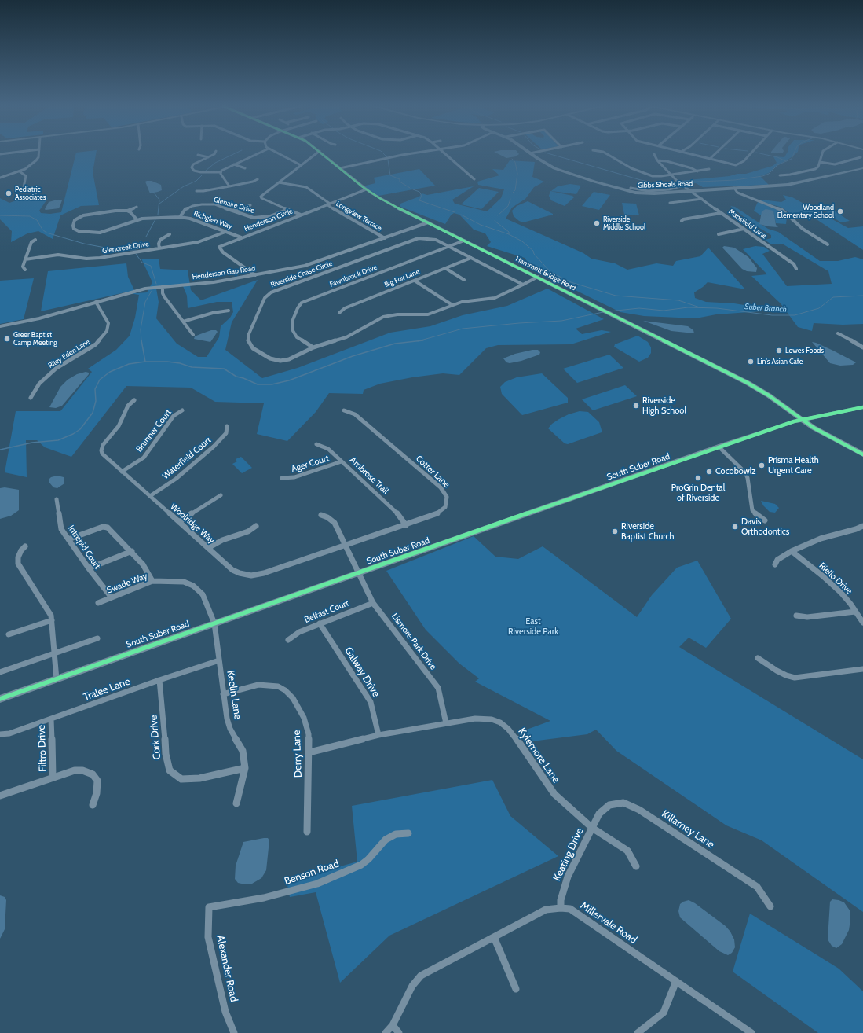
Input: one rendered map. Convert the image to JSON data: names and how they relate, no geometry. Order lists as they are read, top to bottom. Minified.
{"streets":{"street":["Gibbs Shoals Road","Glenaire Drive","Longview Terrace","Richglen Way","Henderson Circle","Mansfield Lane","Glencreek Drive","Henderson Gap Road","Hammett Bridge Road","Riverside Chase Circle","Fawnbrook Drive","Big Fox Lane","Riley Eden Lane","Brunner Court","Waterfield Court","Ager Court","South Suber Road","Cotter Lane","Ambrose Trail","Woolridge Way","Intrepid Court","Riello Drive","Swade Way","Belfast Court","Lismore Park Drive","Galway Drive","Tralee Lane","Keelin Lane","Cork Drive","Filtro Drive","Derry Lane","Kylemore Lane","Killarney Lane","Keating Drive","Benson Road","Millervale Road","Alexander Road"]},"crossings":[["Gibbs Shoals Road","Mansfield Lane"],["Glenaire Drive","Richglen Way"],["Longview Terrace","Henderson Circle"],["Longview Terrace","Henderson Gap Road"],["Richglen Way","Henderson Circle"],["Richglen Way","Glencreek Drive"],["Henderson Circle","Henderson Gap Road"],["Henderson Circle","Hammett Bridge Road"],["Henderson Gap Road","Hammett Bridge Road"],["Henderson Gap Road","Riley Eden Lane"],["Hammett Bridge Road","Riverside Chase Circle"],["Hammett Bridge Road","Fawnbrook Drive"],["Hammett Bridge Road","South Suber Road"],["Riverside Chase Circle","Fawnbrook Drive"],["Riverside Chase Circle","Big Fox Lane"],["Brunner Court","Woolridge Way"],["Waterfield Court","Woolridge Way"],["Ager Court","Ambrose Trail"],["South Suber Road","Swade Way"],["South Suber Road","Lismore Park Drive"],["South Suber Road","Keelin Lane"],["Cotter Lane","Ambrose Trail"],["Cotter Lane","Woolridge Way"],["Cotter Lane","Lismore Park Drive"],["Woolridge Way","Lismore Park Drive"],["Intrepid Court","Swade Way"],["Swade Way","Keelin Lane"],["Belfast Court","Lismore Park Drive"],["Belfast Court","Galway Drive"],["Lismore Park Drive","Kylemore Lane"],["Galway Drive","Kylemore Lane"],["Tralee Lane","Keelin Lane"],["Tralee Lane","Cork Drive"],["Tralee Lane","Filtro Drive"],["Keelin Lane","Cork Drive"],["Keelin Lane","Derry Lane"],["Derry Lane","Kylemore Lane"],["Kylemore Lane","Killarney Lane"],["Kylemore Lane","Keating Drive"],["Killarney Lane","Keating Drive"],["Keating Drive","Millervale Road"],["Benson Road","Alexander Road"]],"water":["Suber Branch"],"parks":["East Riverside Park"],"places":["Pediatric Associates","Woodland Elementary School","Riverside Middle School","Greer Baptist Camp Meeting","Lowes Foods","Lin's Asian Cafe","Riverside High School","Prisma Health Urgent Care","Cocobowlz","ProGrin Dental of Riverside","Davis Orthodontics","Riverside Baptist Church"]}
